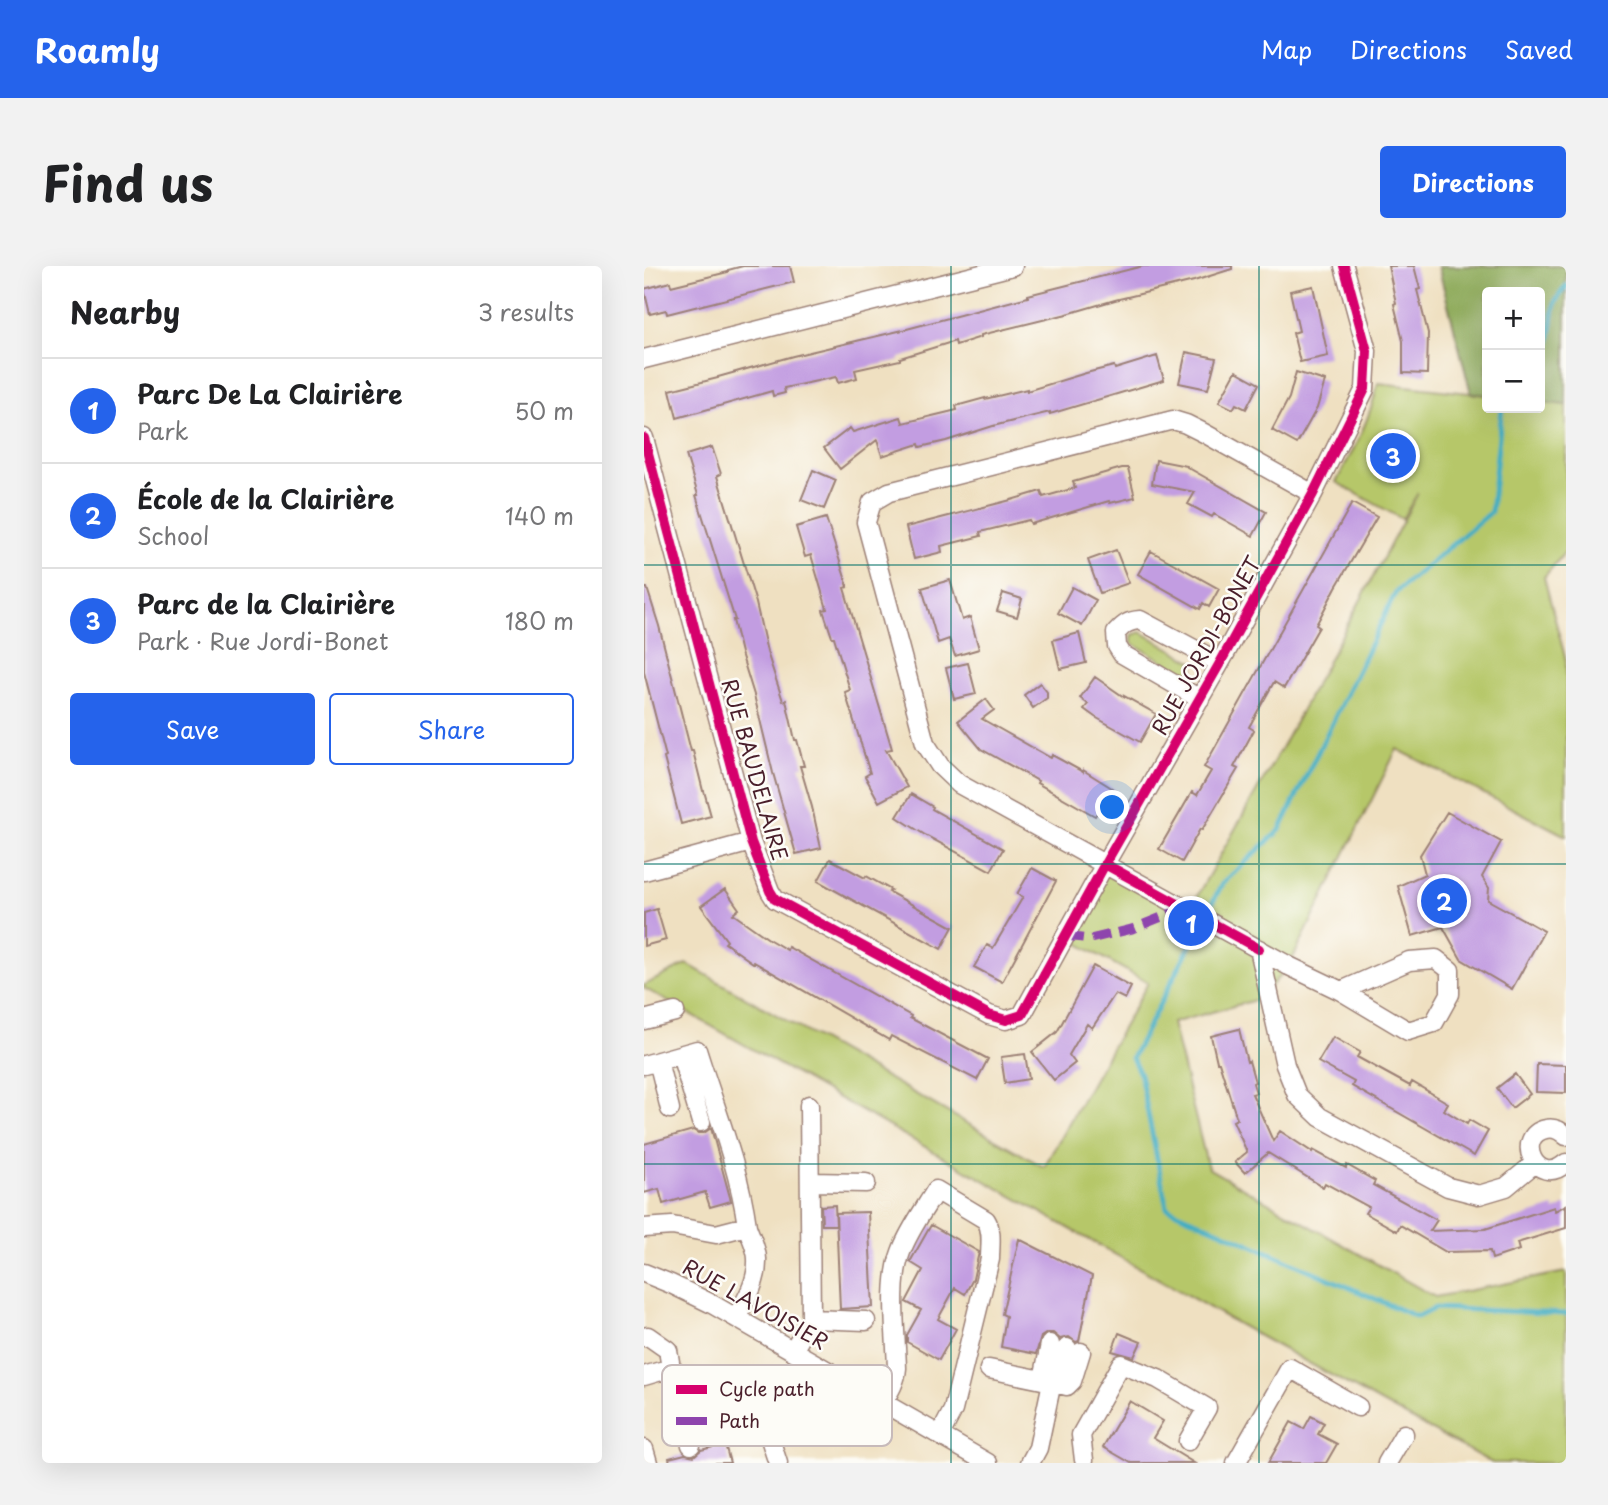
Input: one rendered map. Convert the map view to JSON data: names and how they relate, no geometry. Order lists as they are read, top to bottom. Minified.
{"streets":{"street":["RUE JORDI-BONET","RUE BAUDELAIRE","RUE LAVOISIER"]},"crossings":[["RUE JORDI-BONET","RUE BAUDELAIRE"]],"legend":["Cycle path","Path"],"page":{"header":"Roamly","nav":["Map","Directions","Saved"],"title":"Find us","buttons":["Directions",["Save","Share"]],"heading":["Nearby","3 results"],"map_buttons":["+","−"],"list":[{"mark":"1","name":"Parc De La Clairière","note":"Park","value":"50 m"},{"mark":"2","name":"École de la Clairière","note":"School","value":"140 m"},{"mark":"3","name":"Parc de la Clairière","note":"Park · Rue Jordi-Bonet","value":"180 m"}],"pins":["3","2","1"]}}
